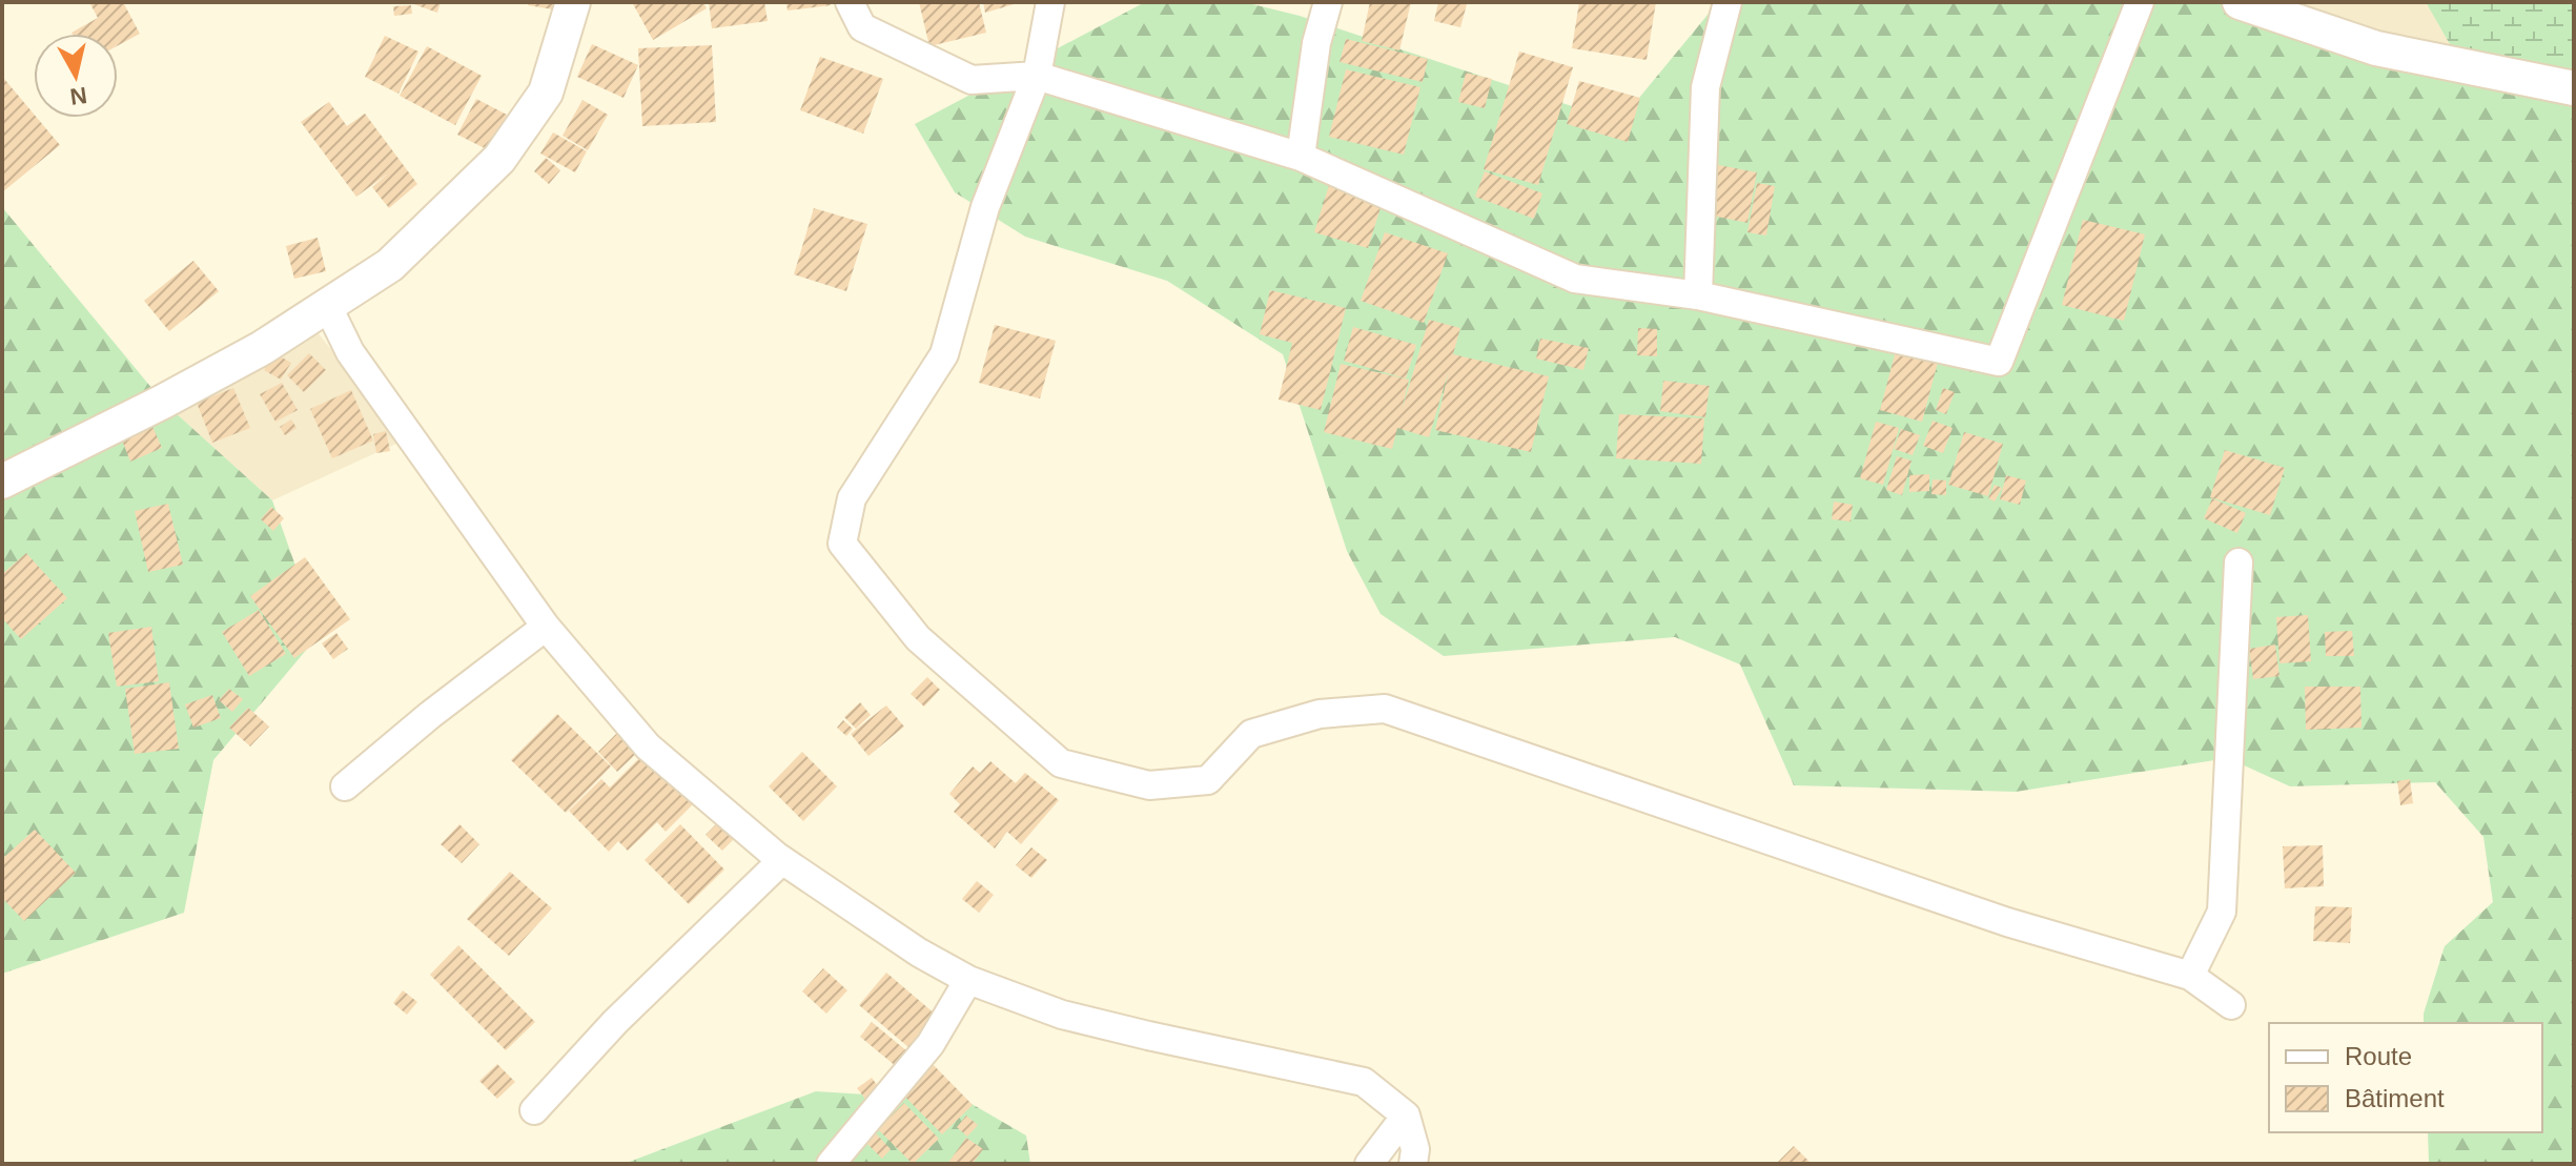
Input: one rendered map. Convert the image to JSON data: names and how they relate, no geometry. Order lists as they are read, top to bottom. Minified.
{"legend":["Route","Bâtiment"],"north":"bottom"}
